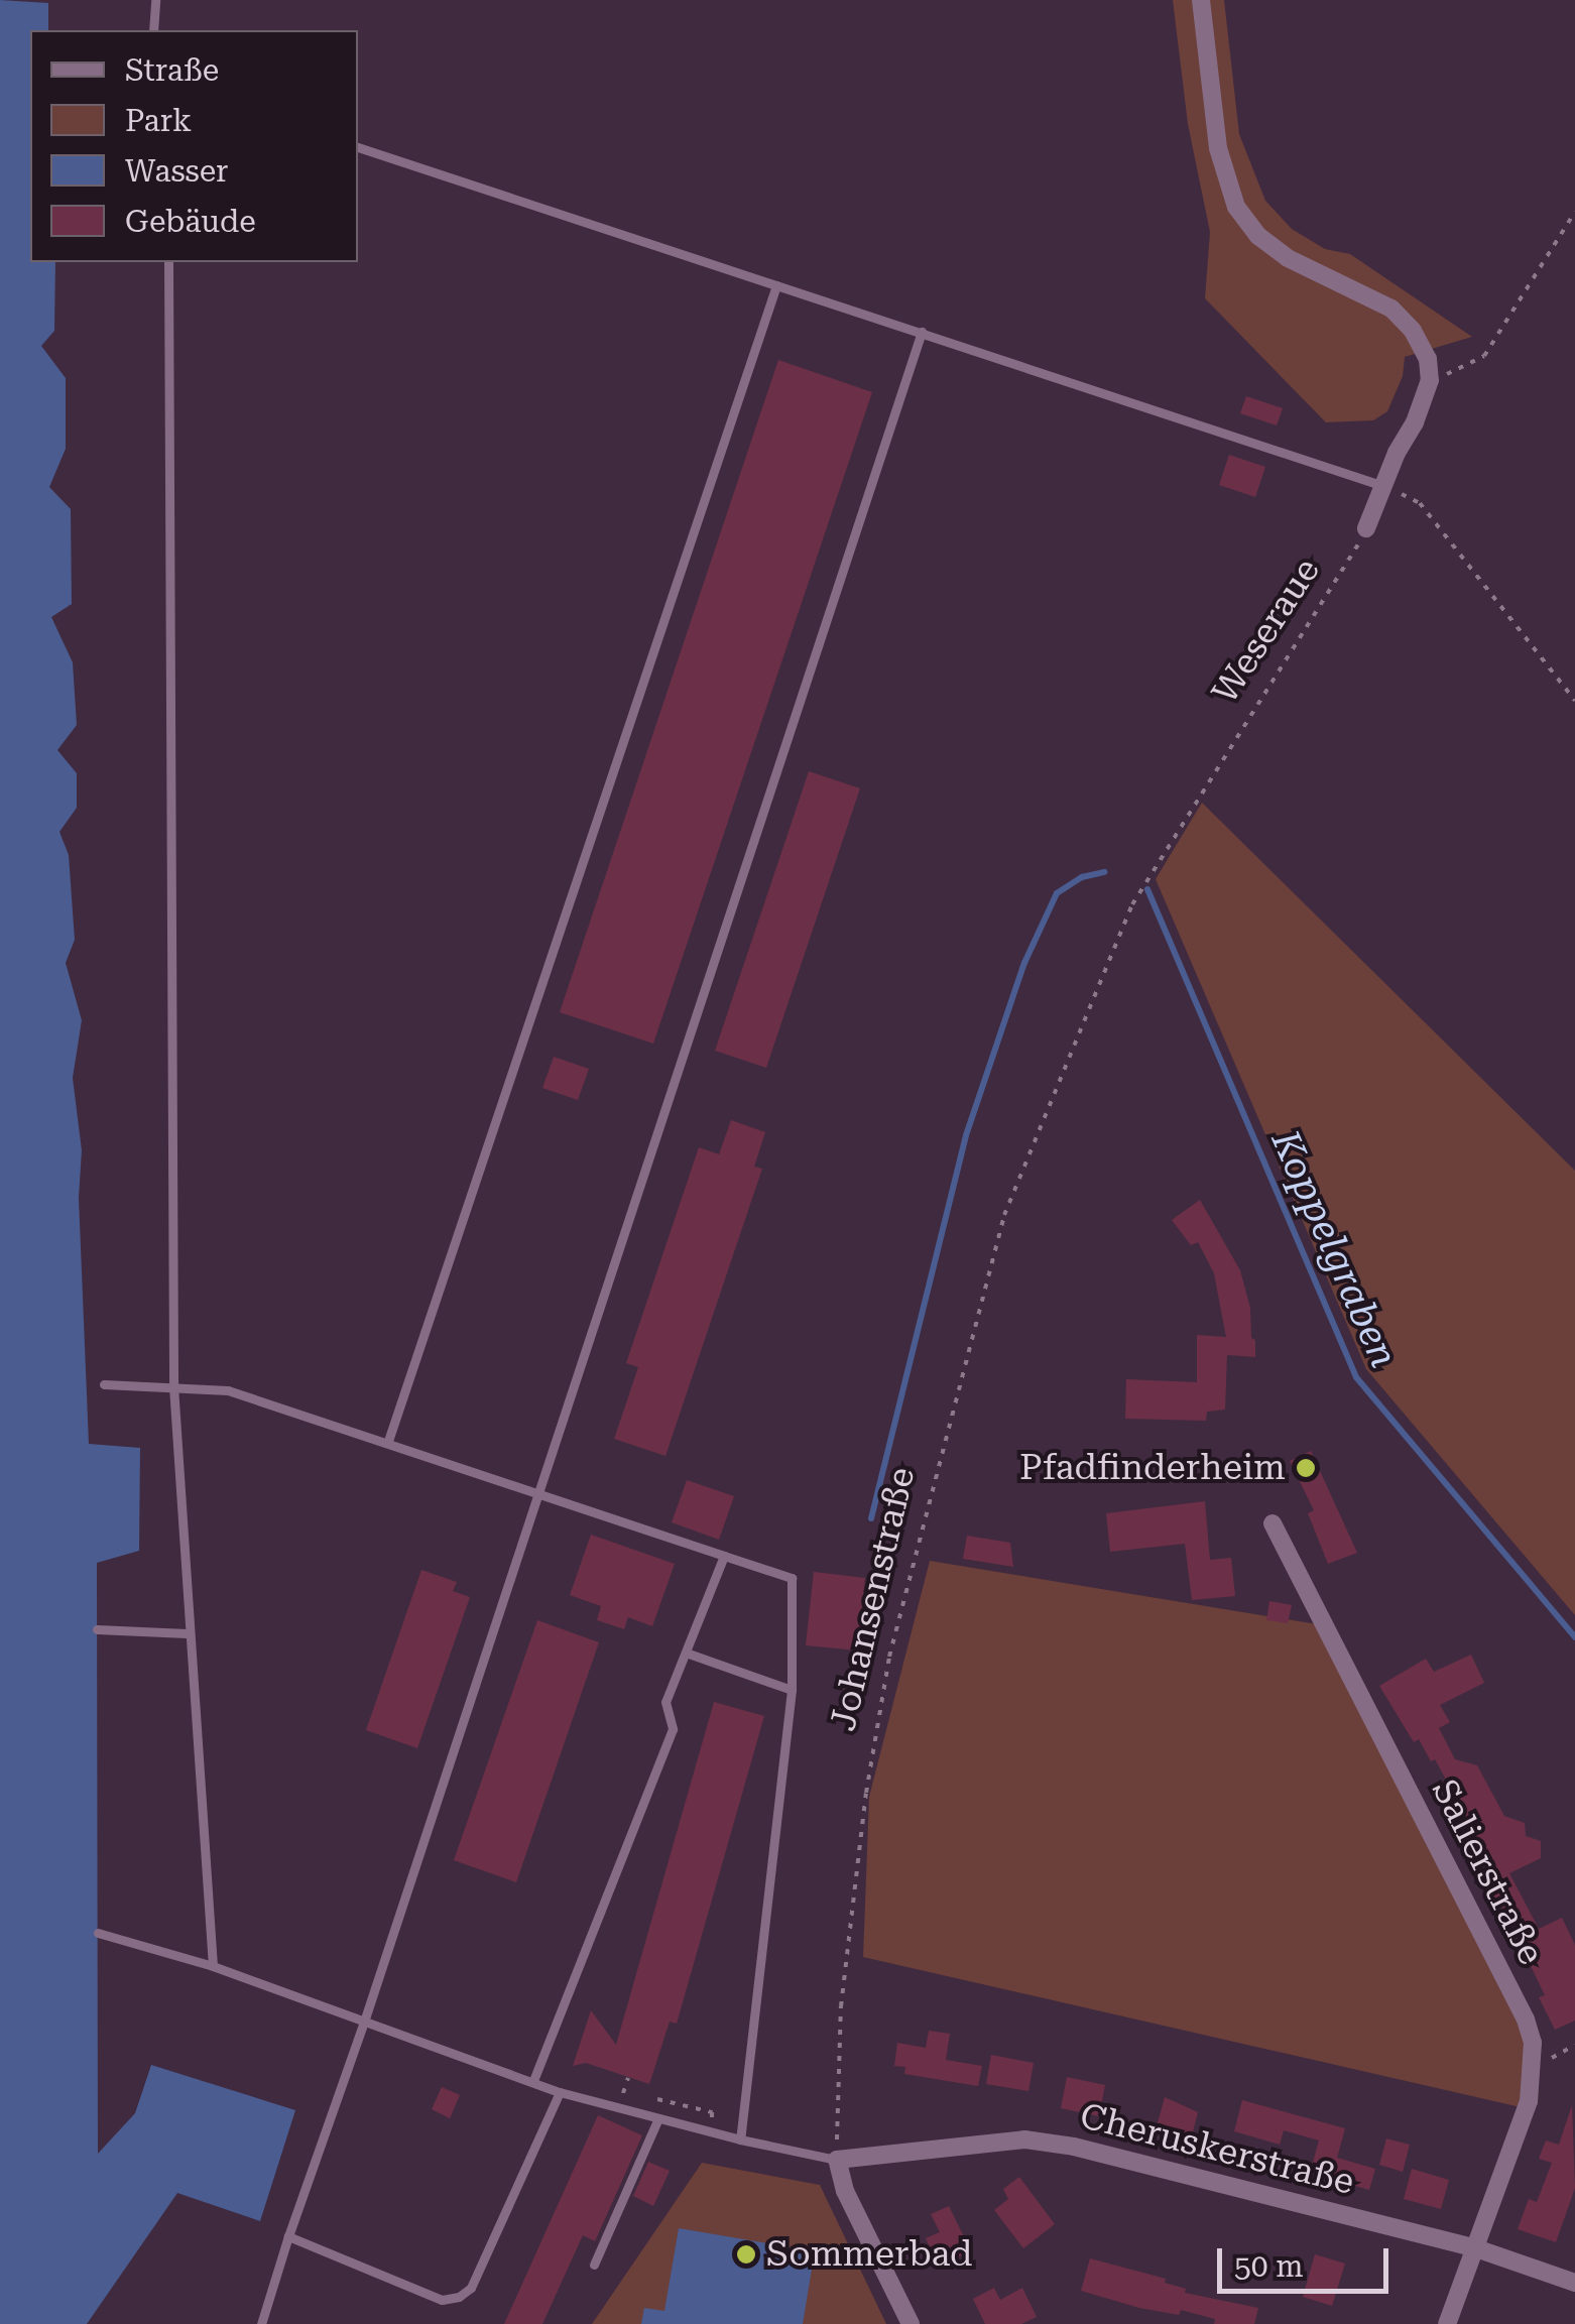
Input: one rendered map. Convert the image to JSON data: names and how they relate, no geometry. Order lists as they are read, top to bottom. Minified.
{"streets":{"street":["Salierstraße","Cheruskerstraße"],"path":["Weseraue","Johansenstraße"]},"crossings":[["Weseraue","Johansenstraße"],["Johansenstraße","Cheruskerstraße"],["Salierstraße","Cheruskerstraße"]],"water":["Koppelgraben"],"places":["Pfadfinderheim","Sommerbad"],"legend":["Straße","Park","Wasser","Gebäude"],"scale_bar":"50 m"}
